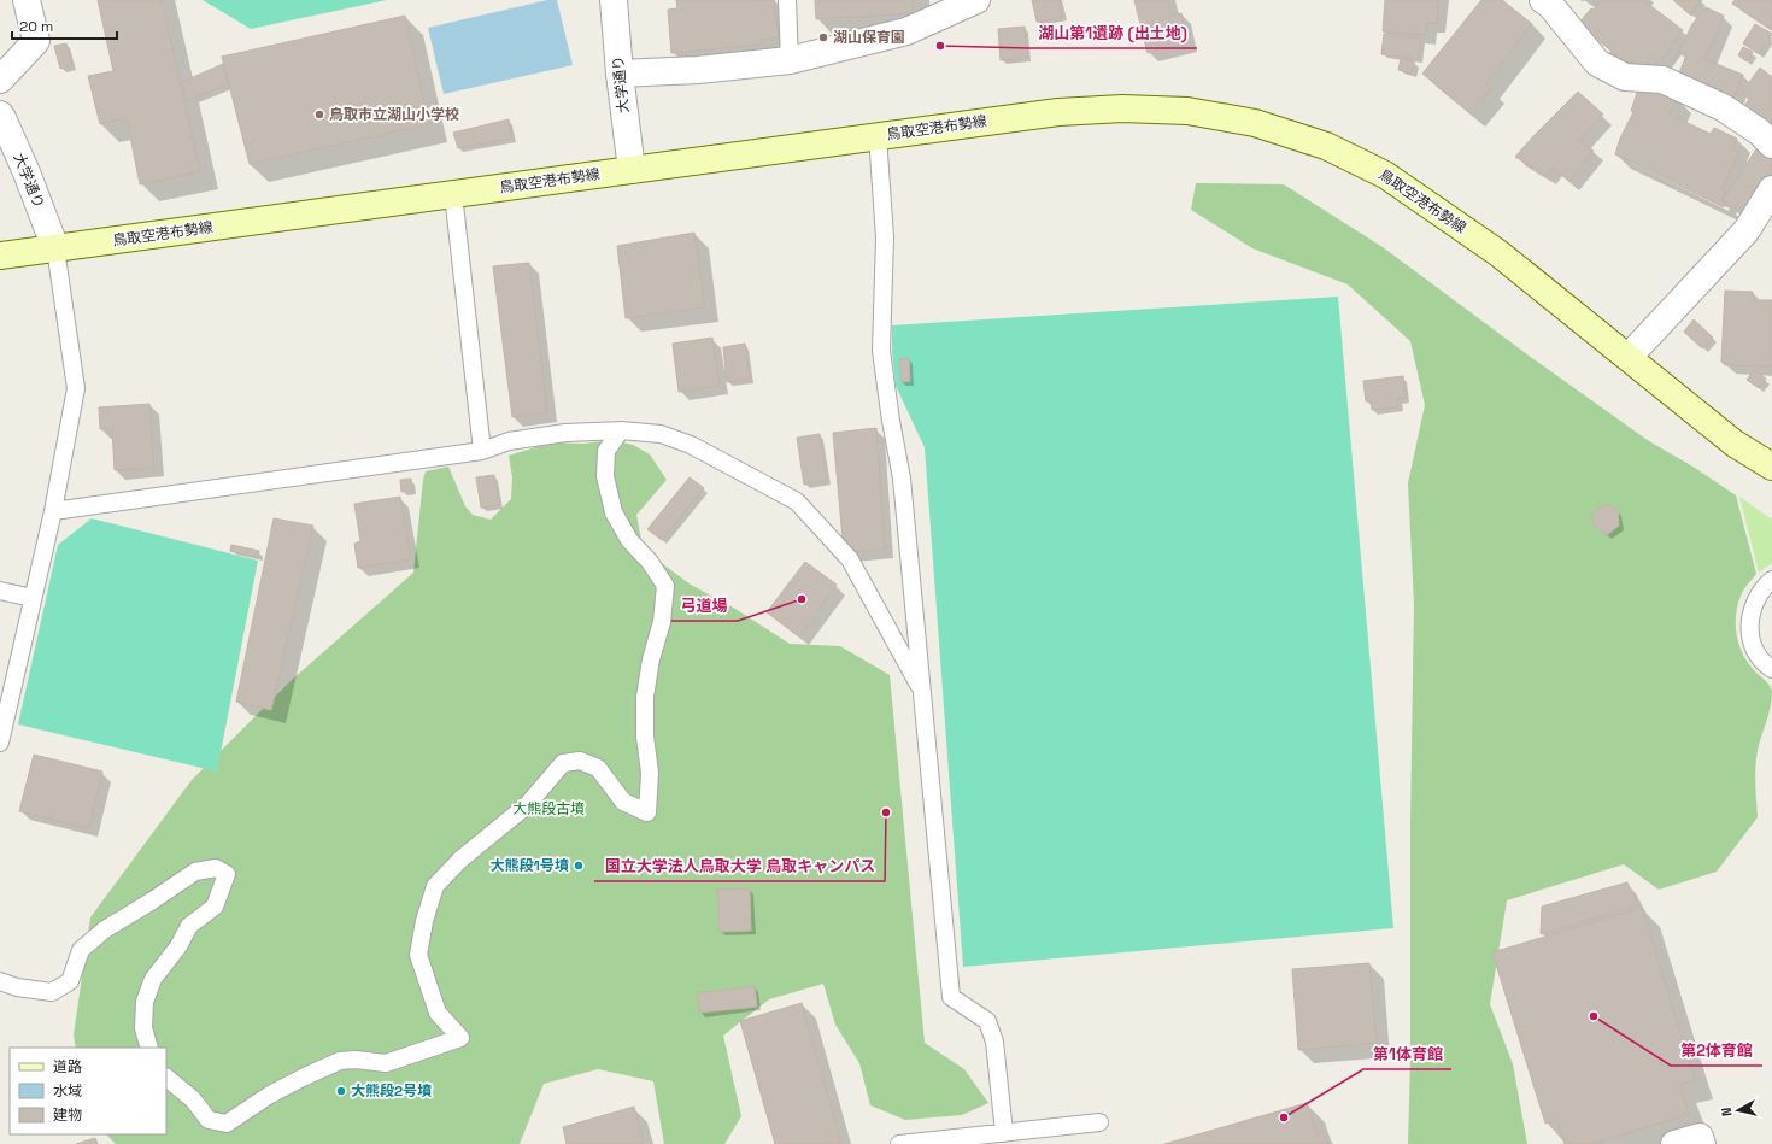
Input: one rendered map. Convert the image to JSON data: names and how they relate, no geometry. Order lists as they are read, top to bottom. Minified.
{"streets":{"main road":["鳥取空港布勢線"],"street":["大学通り"]},"crossings":[["大学通り","鳥取空港布勢線"]],"parks":["大熊段古墳"],"places":["湖山保育園","湖山第1遺跡 (出土地)","鳥取市立湖山小学校","弓道場","国立大学法人鳥取大学 鳥取キャンパス","大熊段1号墳","第2体育館","大熊段2号墳","第1体育館"],"legend":["道路","水域","建物"],"scale_bar":"20 m","north":"left"}
